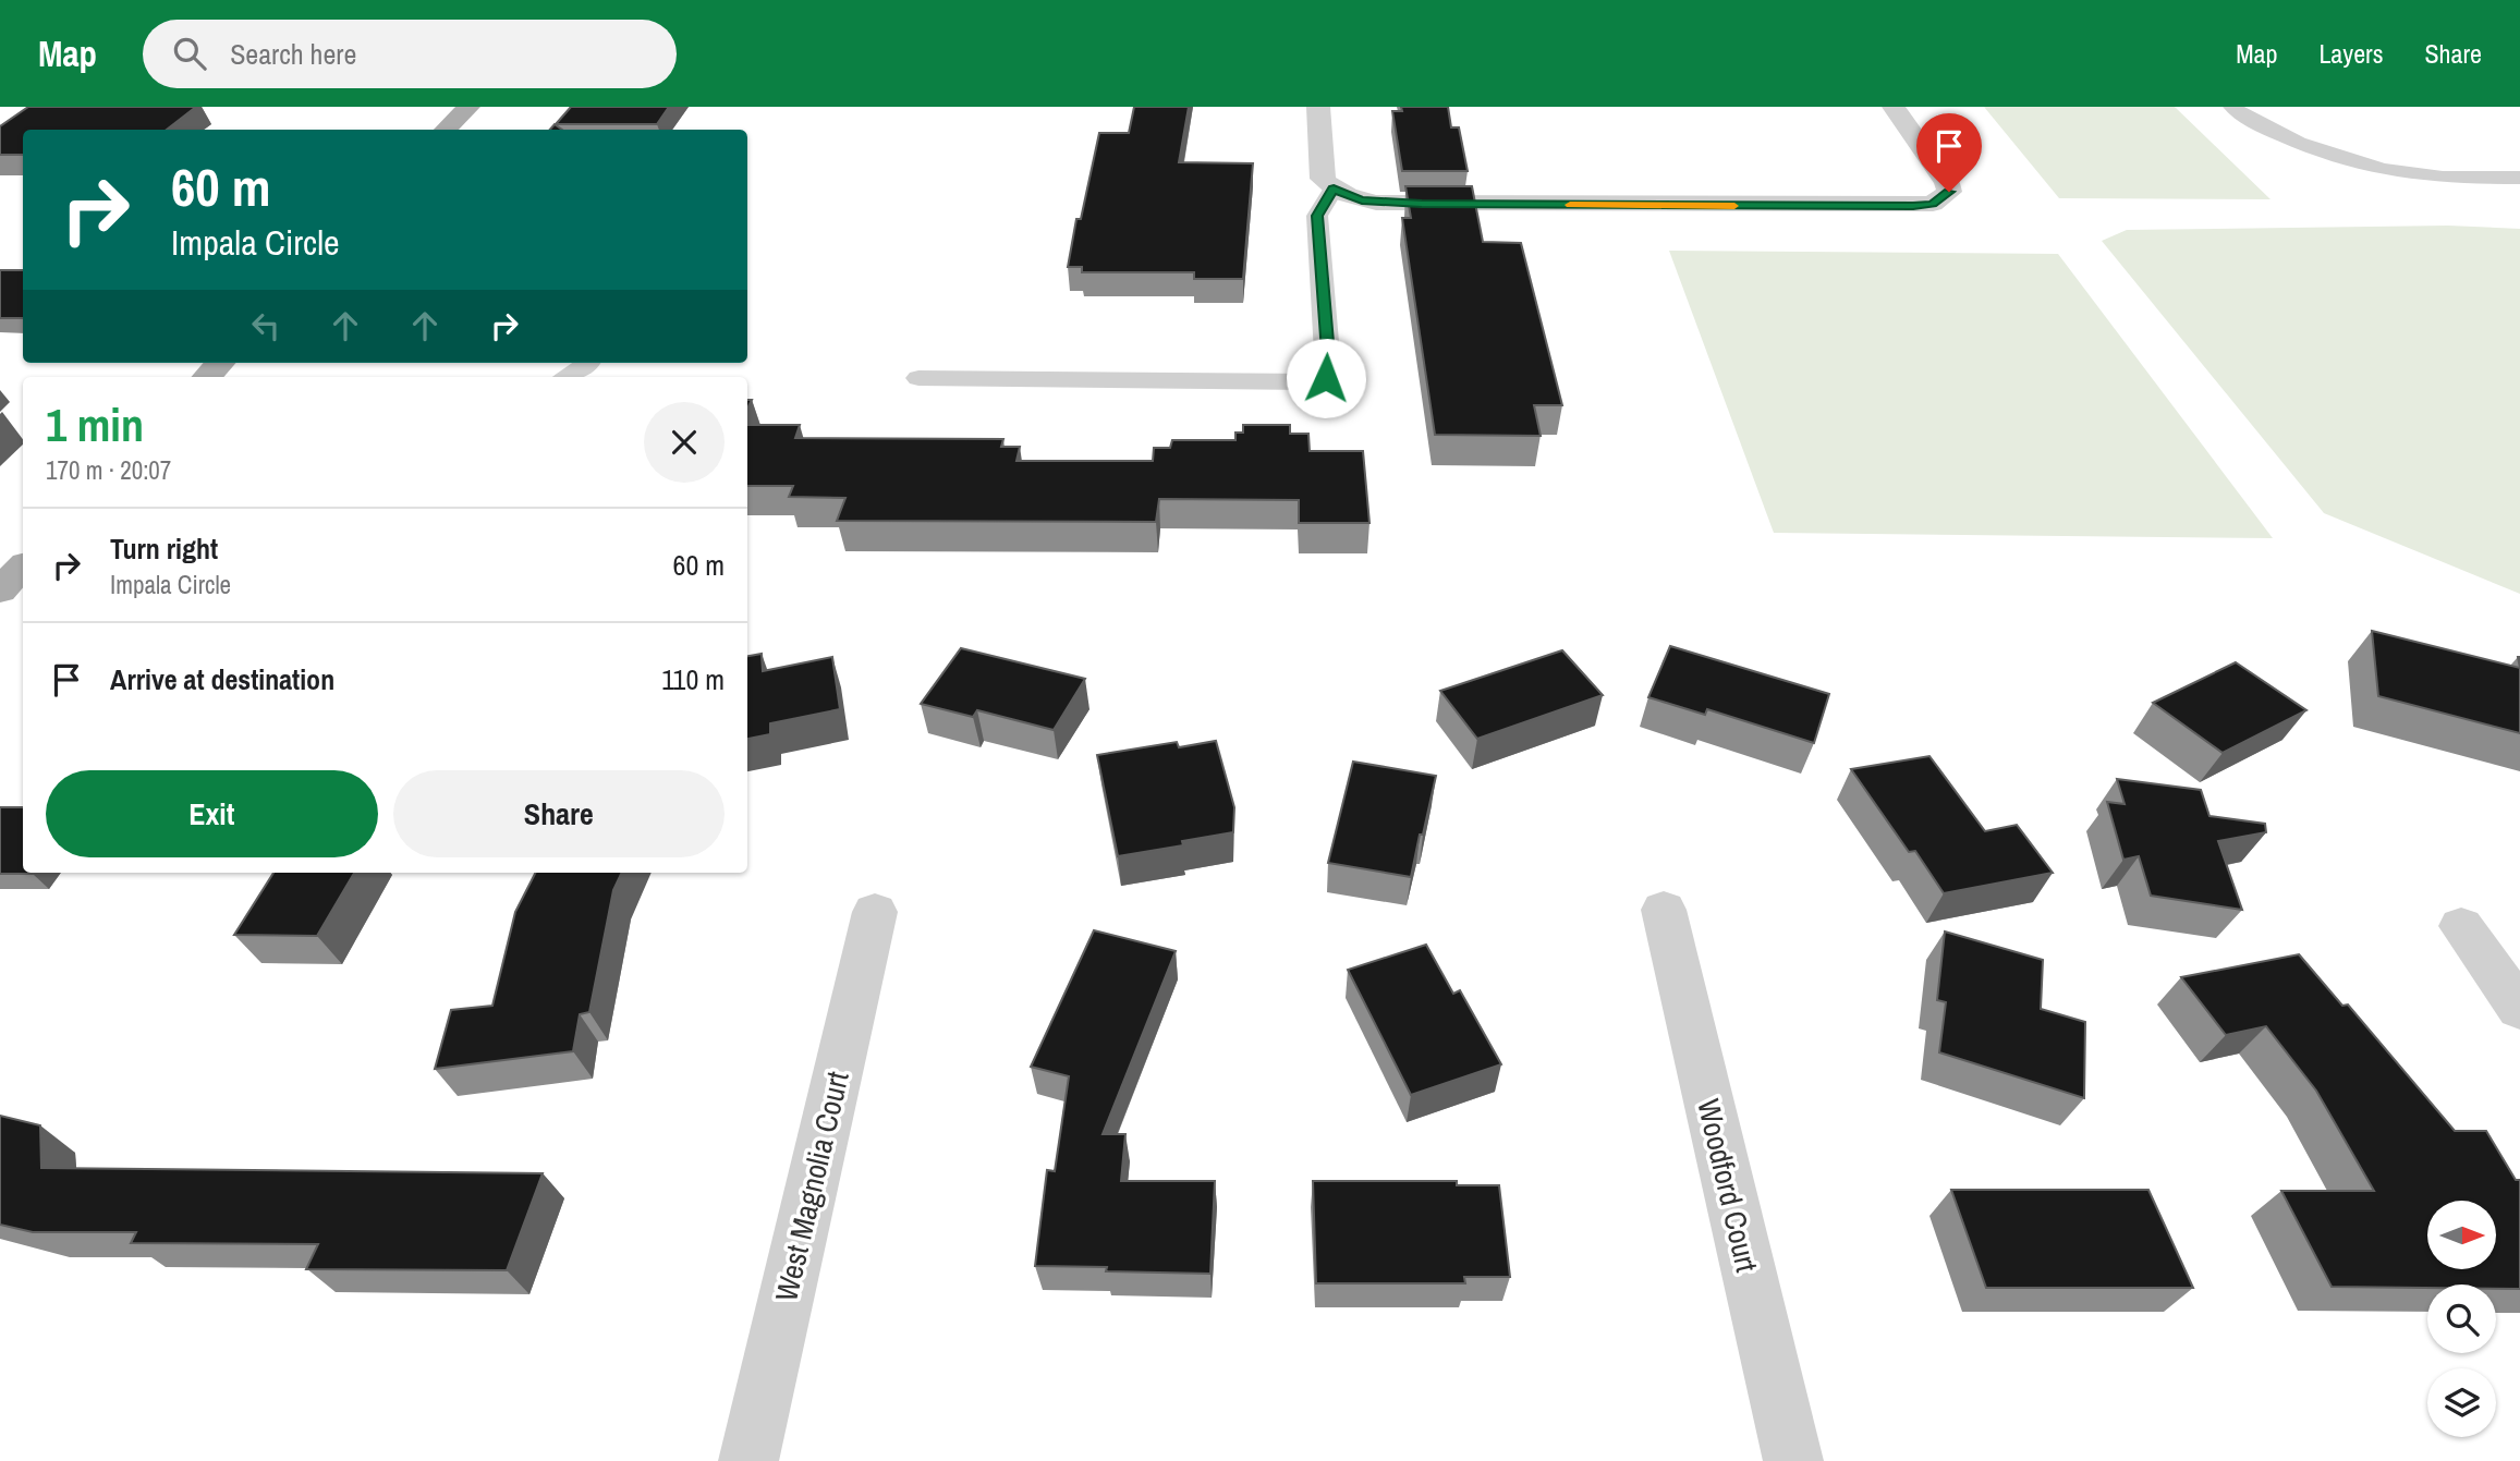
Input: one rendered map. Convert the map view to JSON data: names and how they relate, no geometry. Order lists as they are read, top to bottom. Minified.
{"streets":{"street":["Woodford Court","West Magnolia Court"]},"north":"right","page":{"header":"Map","search":"Search here","nav":["Map","Layers","Share"],"turn":["60 m","Impala Circle"],"heading":["1 min","170 m · 20:07"],"list":[{"name":"Turn right","note":"Impala Circle","value":"60 m"},{"name":"Arrive at destination","value":"110 m"}],"buttons":["Exit","Share"]}}
